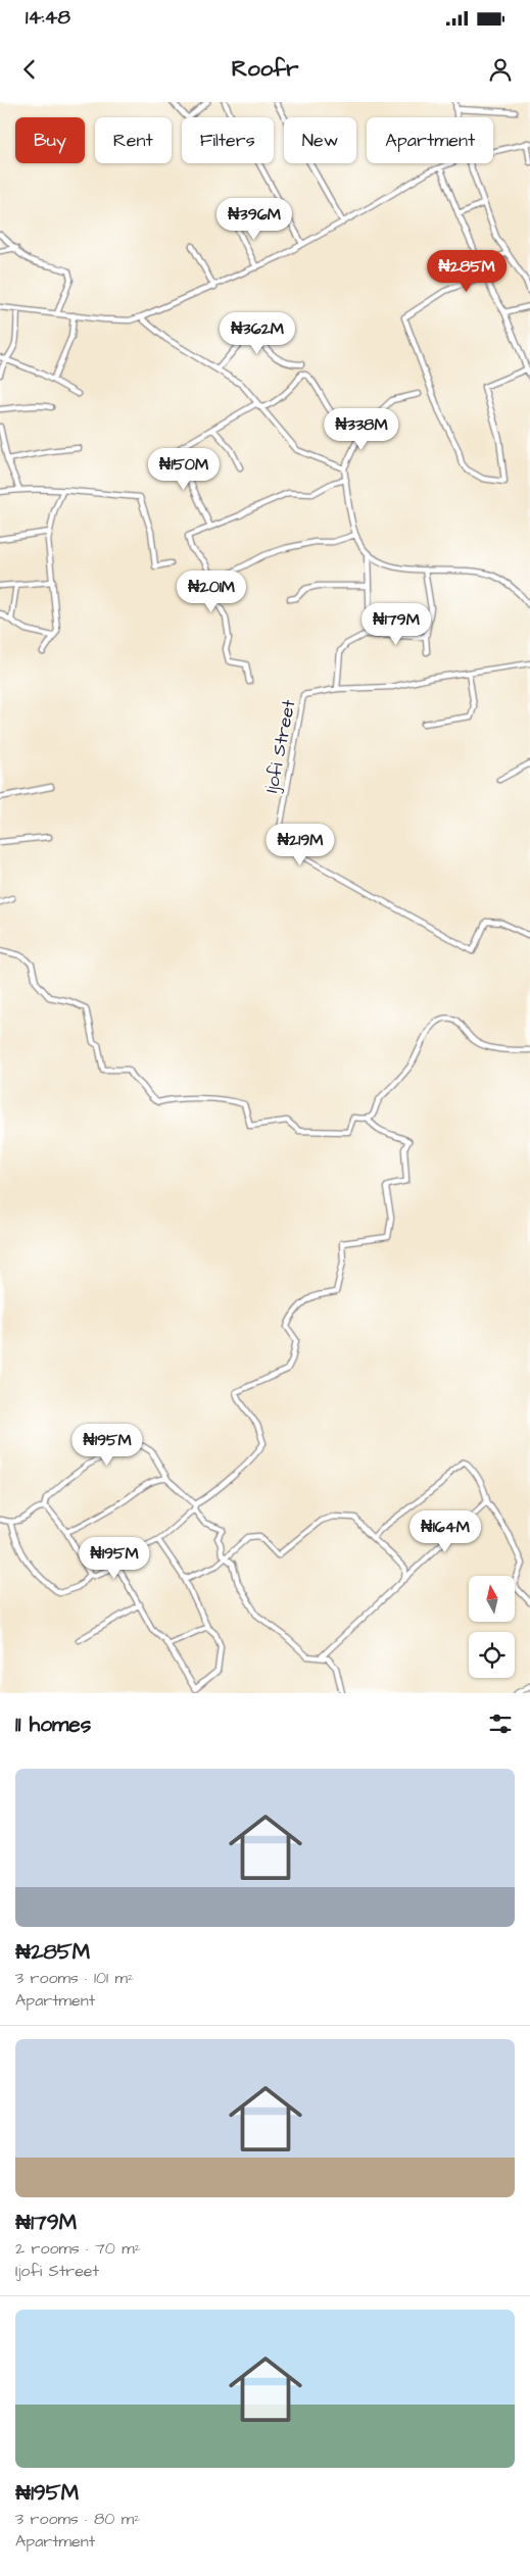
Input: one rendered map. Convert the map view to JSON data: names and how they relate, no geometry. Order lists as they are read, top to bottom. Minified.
{"streets":{"street":["Ijofi Street"]},"north":"top","page":{"status":"14:48","header":"Roofr","chip":["Buy","Rent","Filters","New","Apartment"],"price":["₦396M","₦285M","₦362M","₦338M","₦150M","₦201M","₦179M","₦219M","₦195M","₦164M","₦195M"],"heading":"11 homes","list":[{"name":"₦285M","note":"3 rooms · 101 m² · Apartment"},{"name":"₦179M","note":"2 rooms · 70 m² · Ijofi Street"},{"name":"₦195M","note":"3 rooms · 80 m² · Apartment"}]}}
